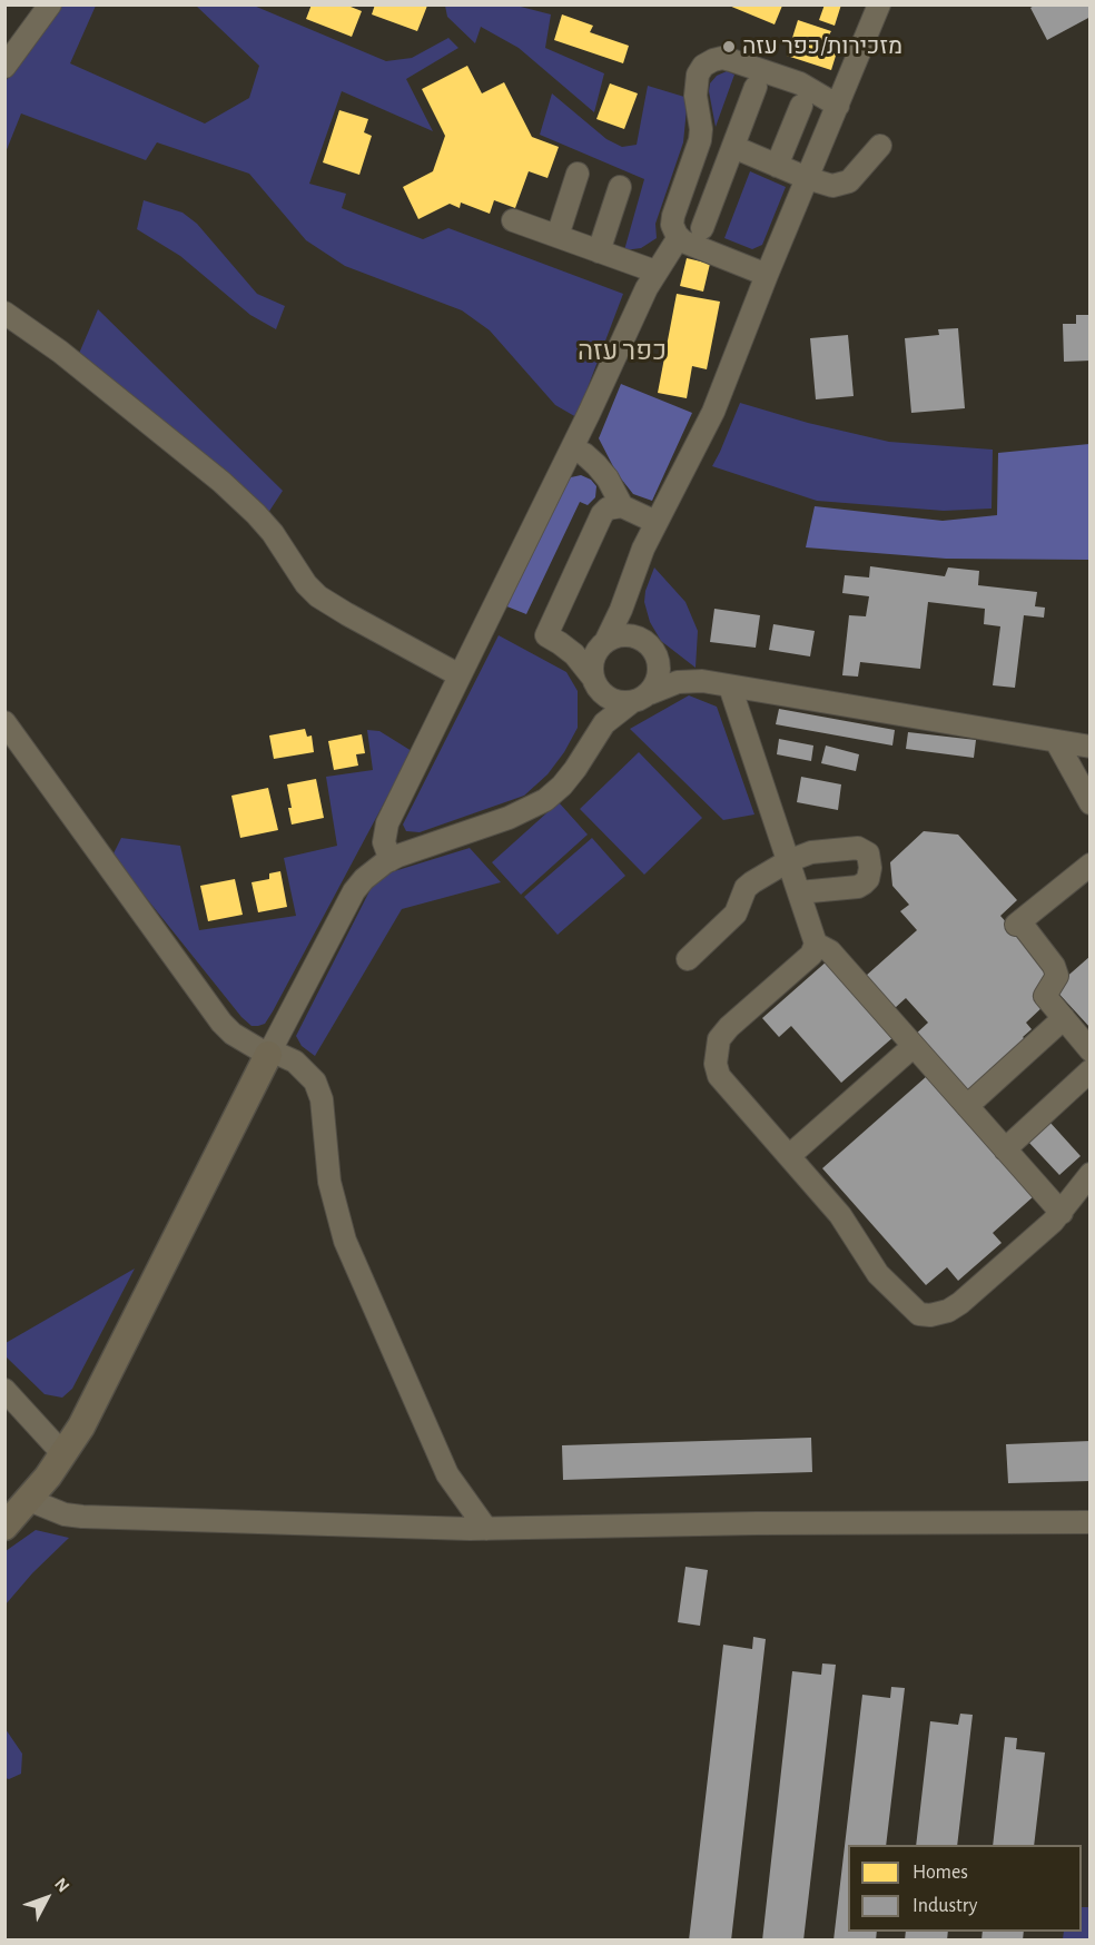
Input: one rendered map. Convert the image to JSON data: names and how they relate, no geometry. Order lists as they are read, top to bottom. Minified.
{"districts":["כפר עזה"],"places":["מזכירות/כפר עזה"],"legend":["Homes","Industry"],"north":"top right"}
